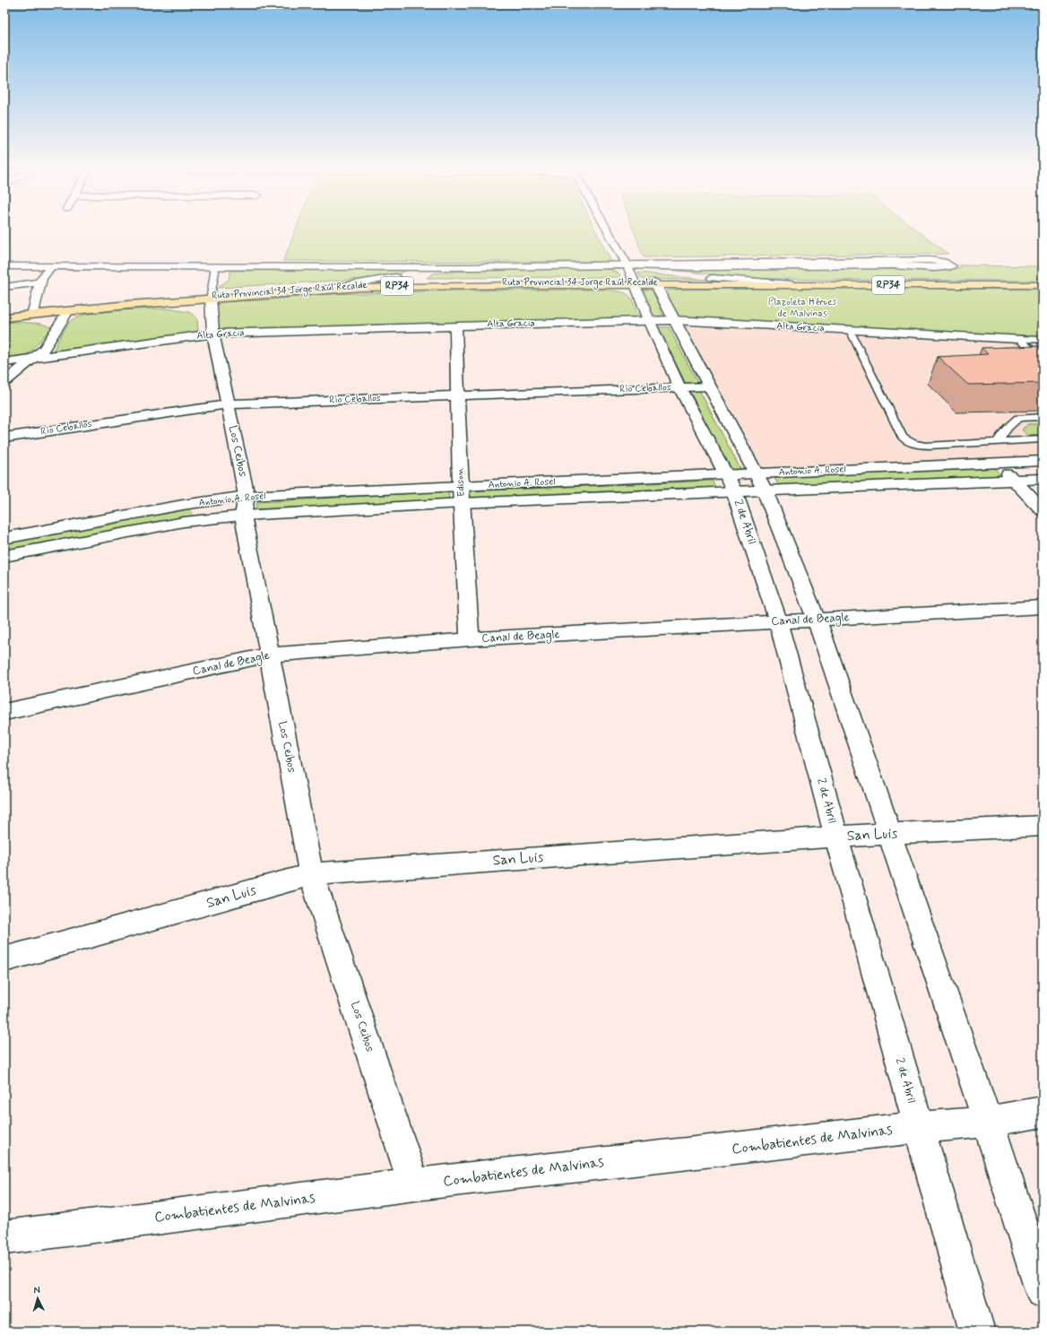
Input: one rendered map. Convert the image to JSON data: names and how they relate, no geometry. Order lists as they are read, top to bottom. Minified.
{"streets":{"main road":["Ruta Provincial 34 Jorge Raúl Recalde","RP34"],"street":["Alta Gracia","Río Ceballos","Los Ceibos","Antonio A. Rosel","Edison","2 de Abril","Canal de Beagle","San Luis","Combatientes de Malvinas"]},"crossings":[["Ruta Provincial 34 Jorge Raúl Recalde","Los Ceibos"],["Ruta Provincial 34 Jorge Raúl Recalde","2 de Abril"],["Alta Gracia","Los Ceibos"],["Alta Gracia","Edison"],["Alta Gracia","2 de Abril"],["Río Ceballos","Los Ceibos"],["Río Ceballos","Edison"],["Río Ceballos","2 de Abril"],["Los Ceibos","Antonio A. Rosel"],["Los Ceibos","Canal de Beagle"],["Los Ceibos","San Luis"],["Los Ceibos","Combatientes de Malvinas"],["Antonio A. Rosel","Edison"],["Antonio A. Rosel","2 de Abril"],["Edison","Canal de Beagle"],["2 de Abril","Canal de Beagle"],["2 de Abril","San Luis"],["2 de Abril","Combatientes de Malvinas"]],"parks":["Plazoleta Héroes de Malvinas"],"north":"top"}
